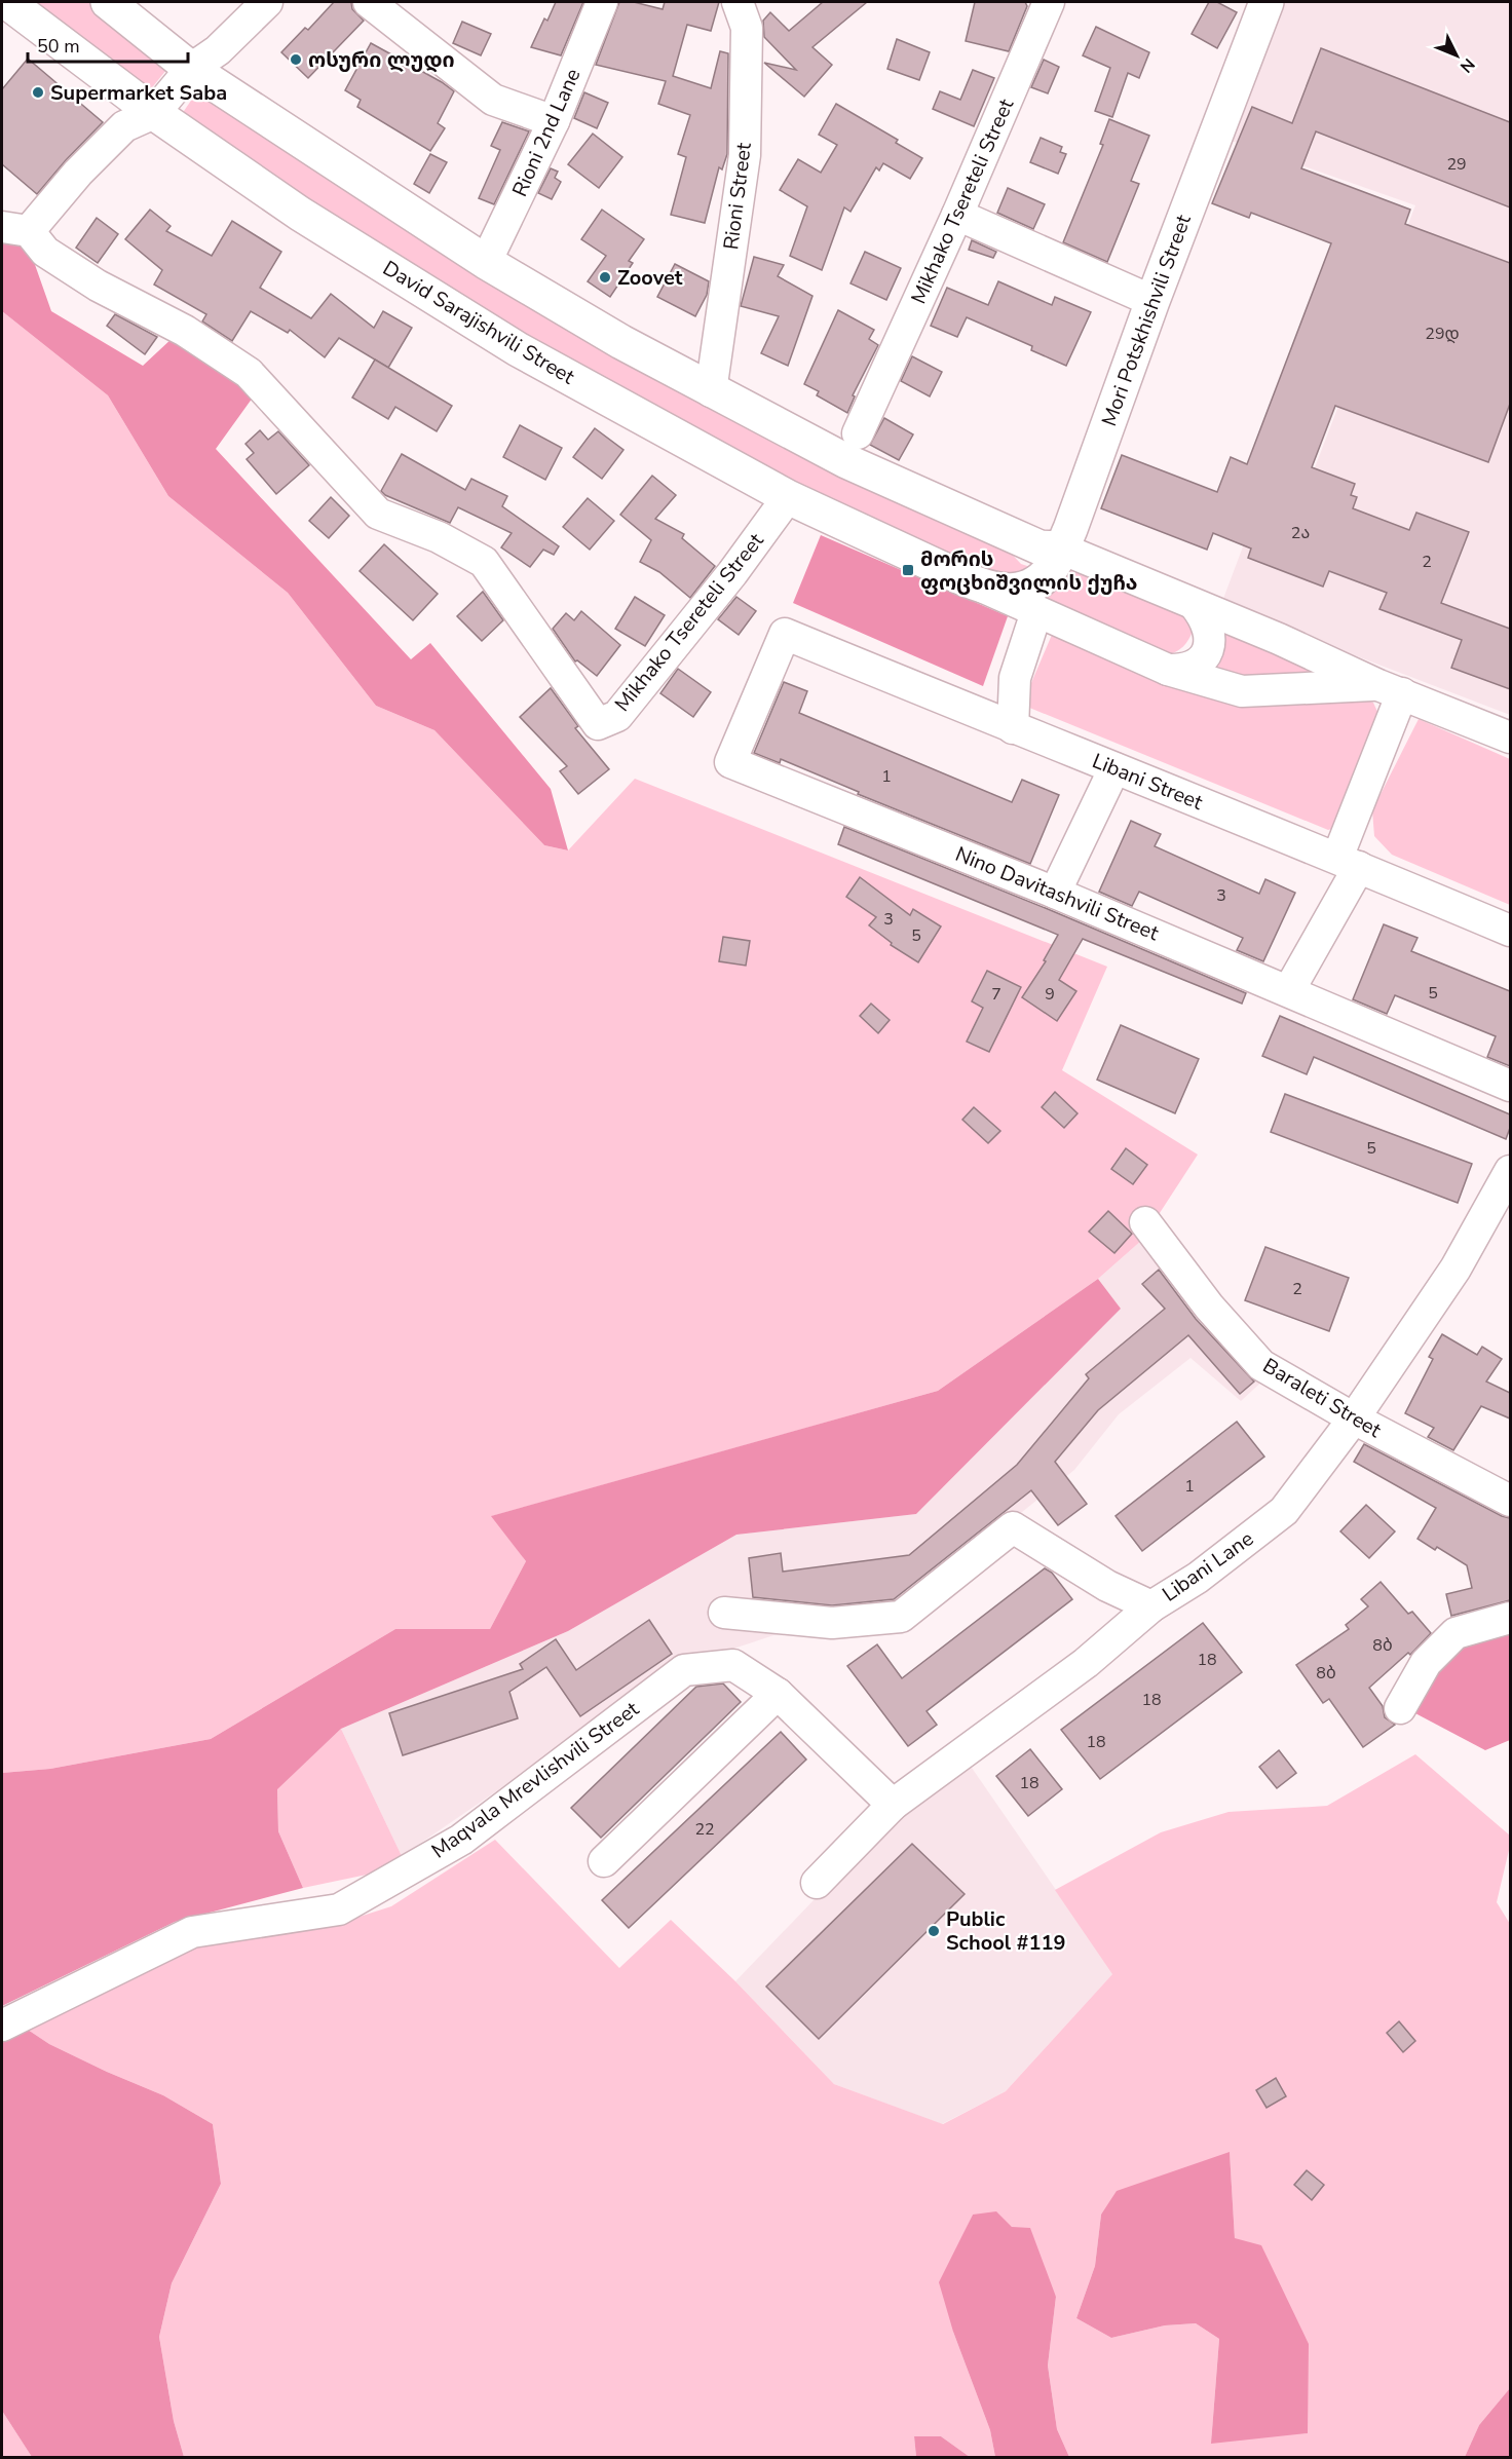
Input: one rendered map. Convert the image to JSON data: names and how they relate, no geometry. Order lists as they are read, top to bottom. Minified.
{"streets":{"main road":["Mori Potskhishvili Street","David Sarajishvili Street"],"street":["Rioni 2nd Lane","Rioni Street","Mikhako Tsereteli Street","Libani Street","Nino Davitashvili Street","Baraleti Street","Libani Lane","Maqvala Mrevlishvili Street"]},"crossings":[["Mikhako Tsereteli Street","David Sarajishvili Street"],["Mori Potskhishvili Street","David Sarajishvili Street"],["Libani Street","Nino Davitashvili Street"],["Baraleti Street","Libani Lane"],["Libani Lane","Maqvala Mrevlishvili Street"]],"places":{"other":["ოსური ლუდი","Supermarket Saba","Zoovet","Public School #119"],"transit":["მორის ფოცხიშვილის ქუჩა"]},"house_numbers":["29","29დ","2ა","2","1","3","3","5","5","7","9","5","2","1","8ბ","18","8ბ","18","18","18","22"],"scale_bar":"50 m","north":"bottom right"}
